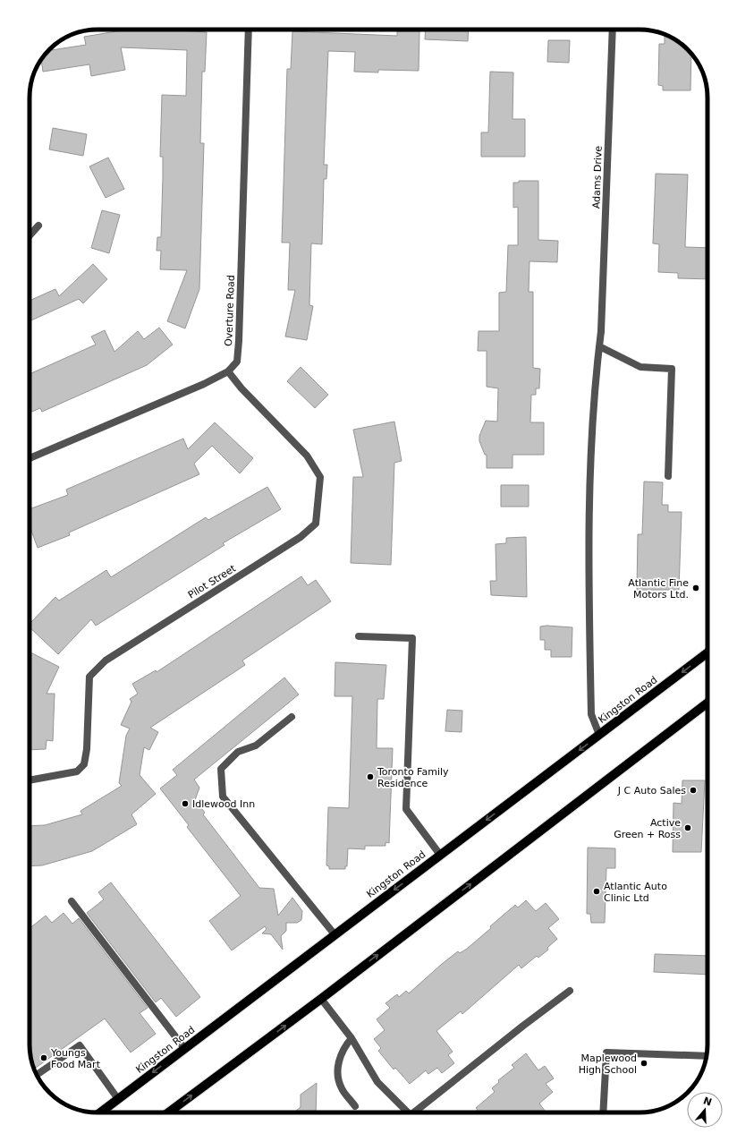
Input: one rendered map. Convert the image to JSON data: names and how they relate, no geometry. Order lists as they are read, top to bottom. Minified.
{"streets":{"main road":["Kingston Road"],"street":["Adams Drive","Overture Road","Pilot Street"]},"crossings":[["Adams Drive","Kingston Road"],["Overture Road","Pilot Street"]],"places":["Atlantic Fine Motors Ltd.","Toronto Family Residence","J C Auto Sales","Idlewood Inn","Active Green + Ross","Atlantic Auto Clinic Ltd","Youngs Food Mart","Maplewood High School"],"north":"top"}
